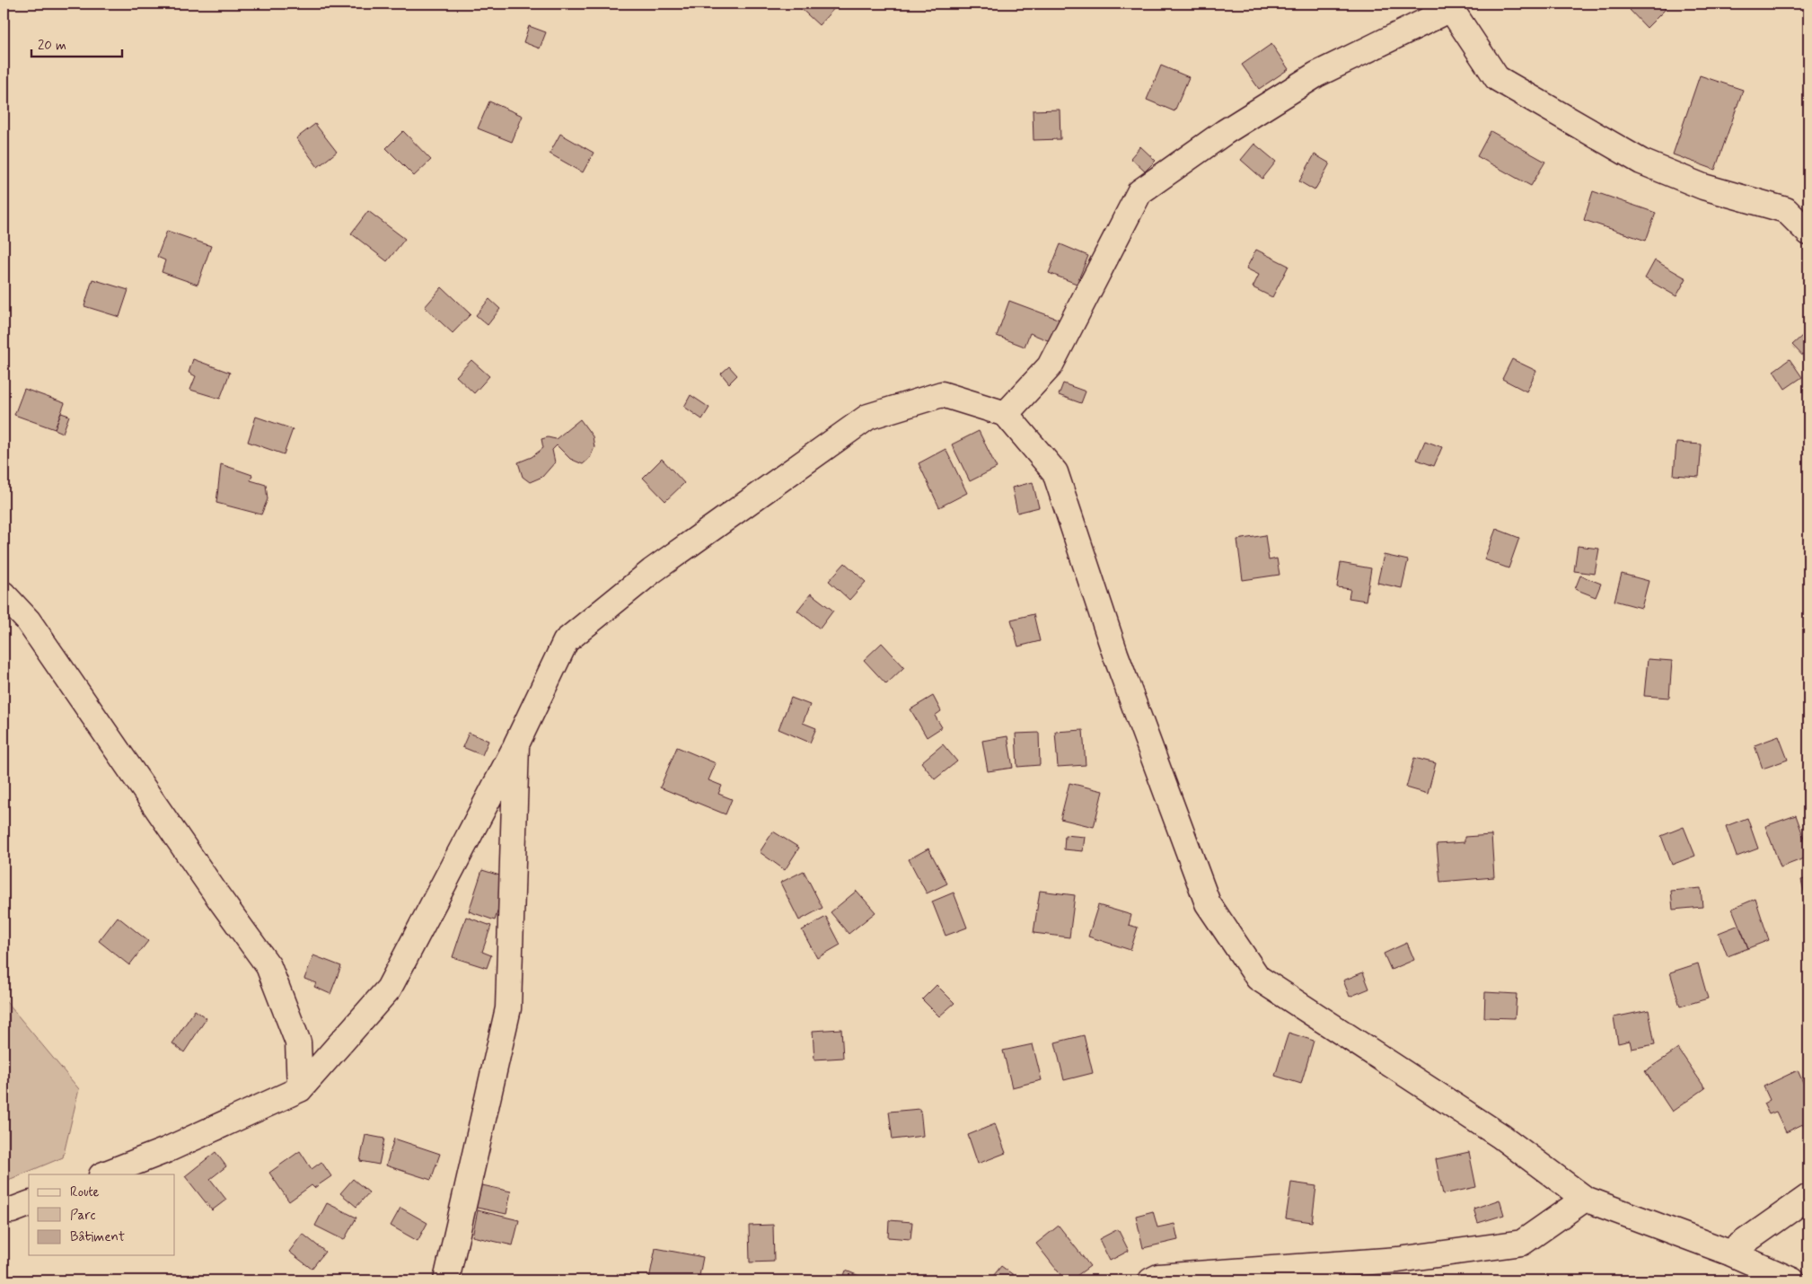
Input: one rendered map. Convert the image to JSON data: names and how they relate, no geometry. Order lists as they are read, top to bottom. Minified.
{"legend":["Route","Parc","Bâtiment"],"scale_bar":"20 m"}
